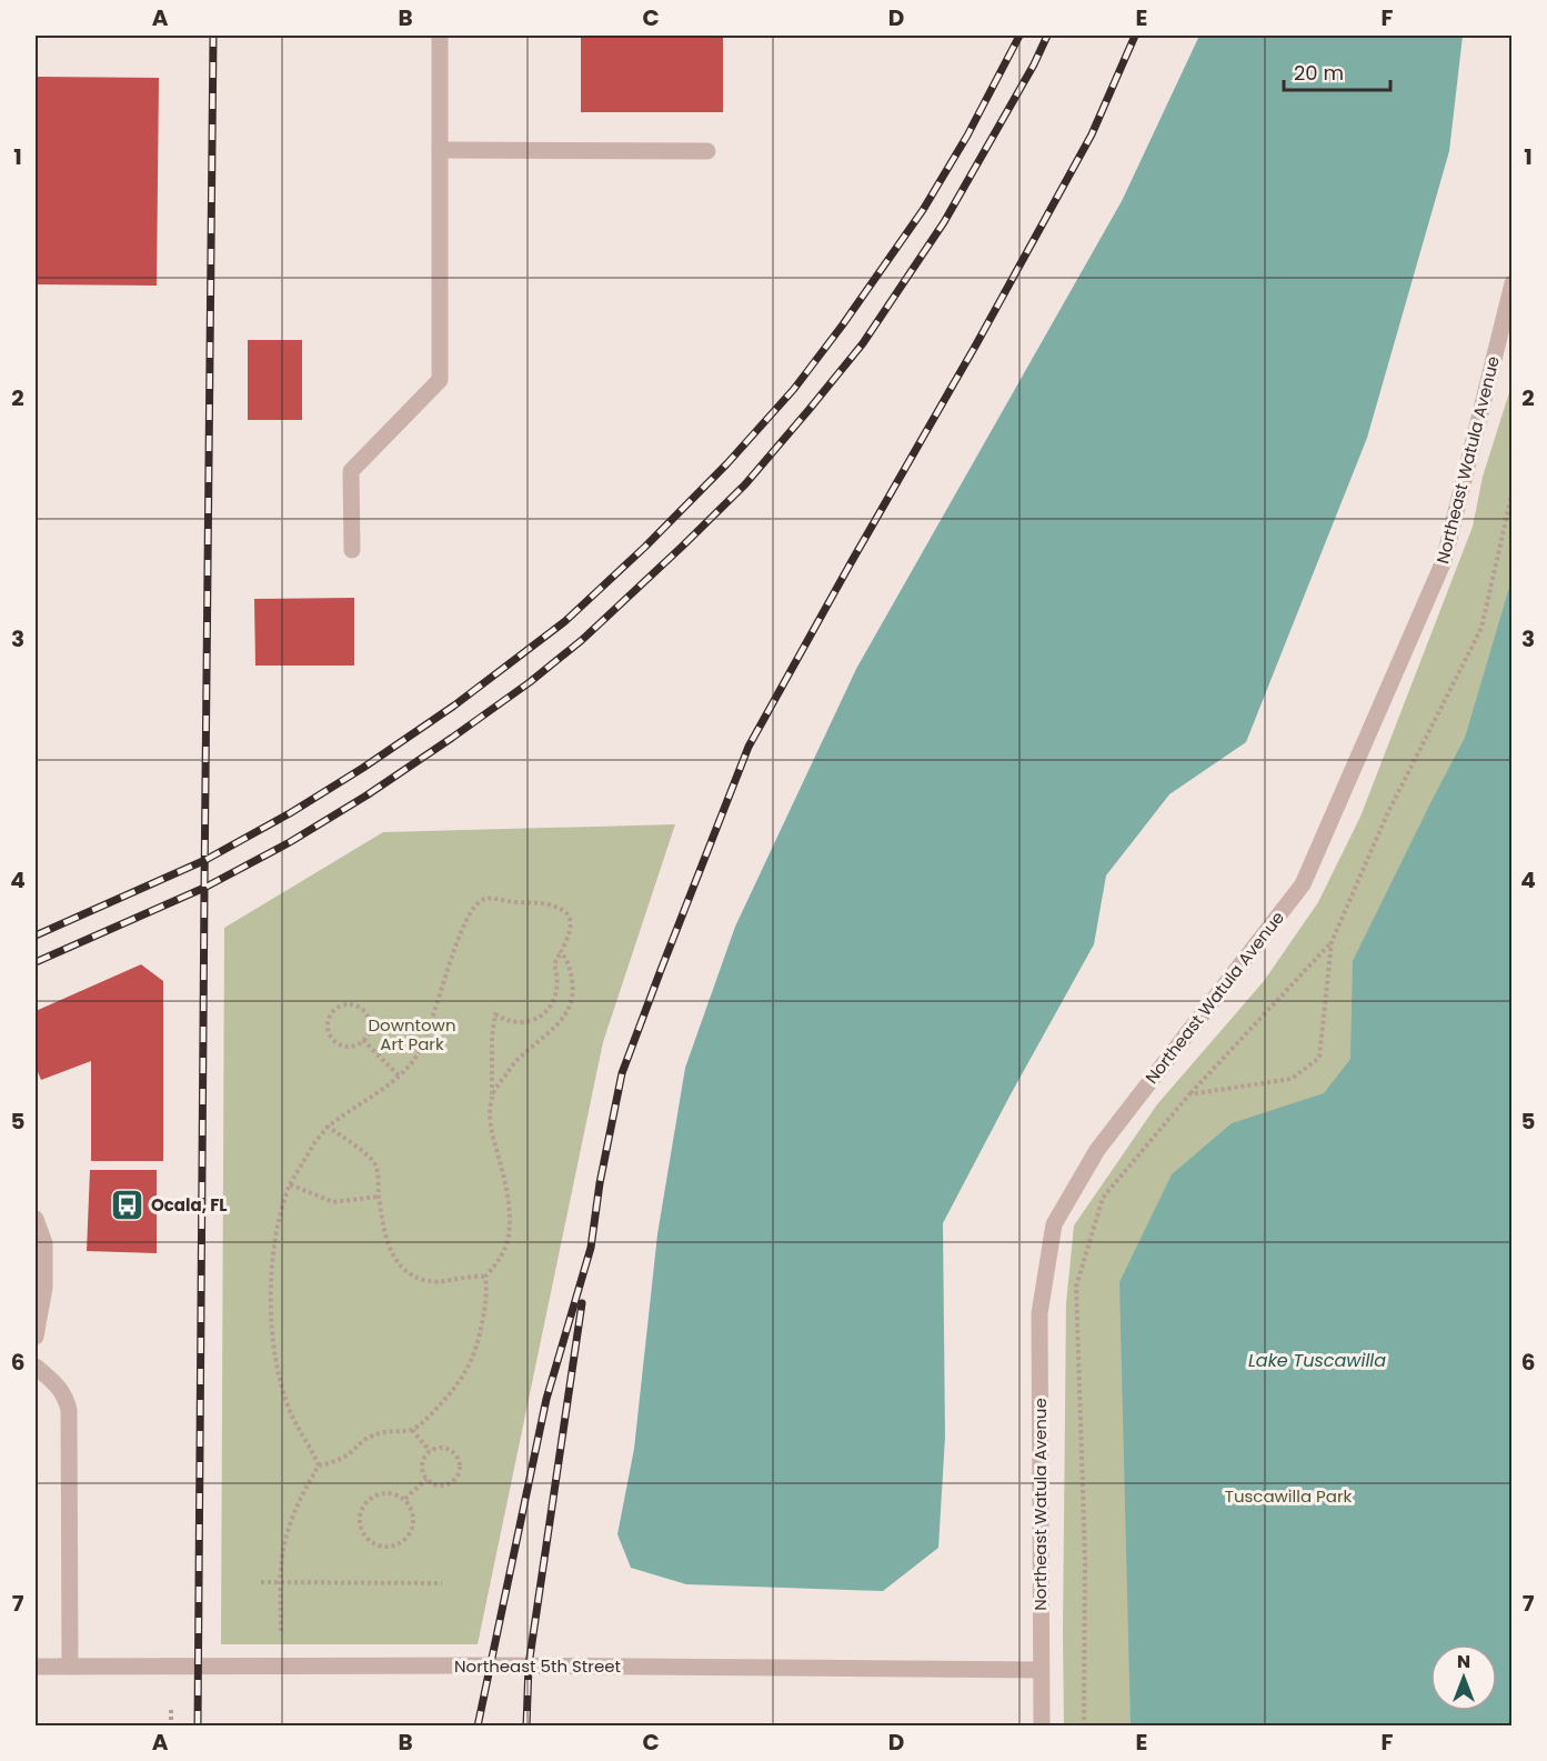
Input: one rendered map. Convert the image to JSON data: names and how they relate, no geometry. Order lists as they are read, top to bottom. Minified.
{"streets":{"street":["Northeast Watula Avenue","Northeast 5th Street"]},"crossings":[["Northeast Watula Avenue","Northeast 5th Street"]],"water":["Lake Tuscawilla"],"parks":["Downtown Art Park","Tuscawilla Park"],"places":{"bus stop":["Ocala, FL"]},"scale_bar":"20 m","north":"top","grid":{"columns":["A","B","C","D","E","F"],"rows":["1","2","3","4","5","6","7"]}}
